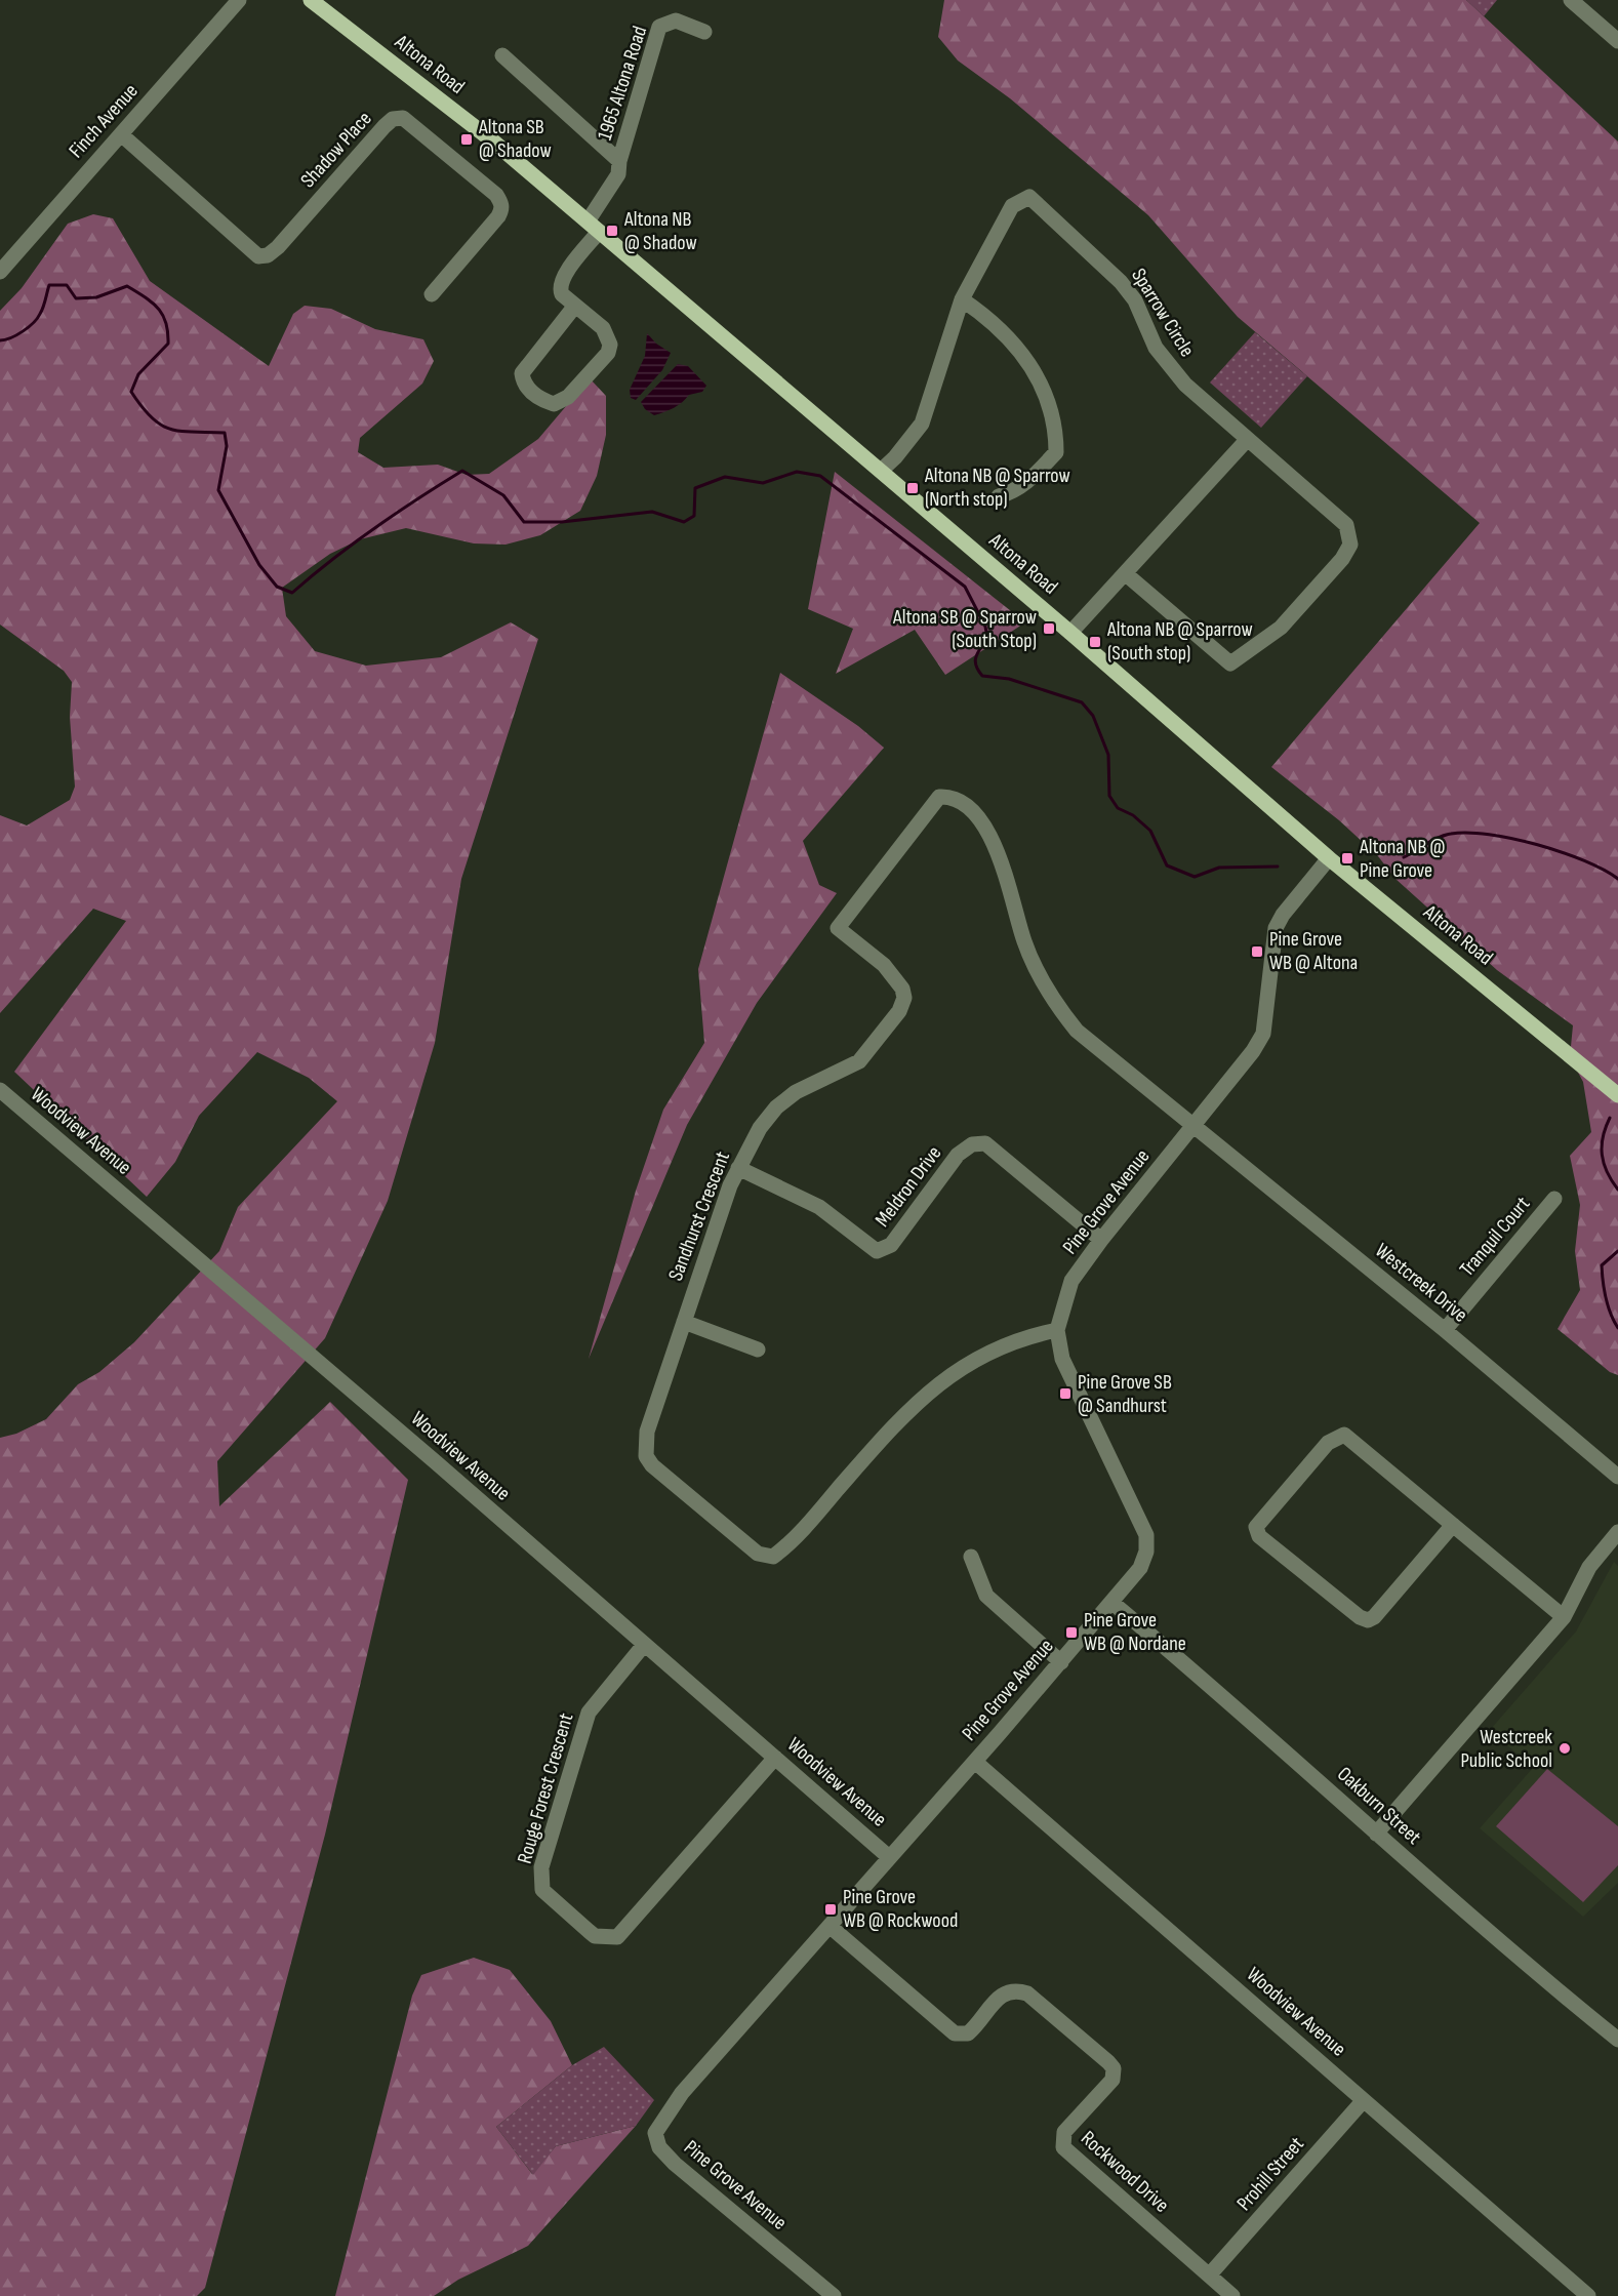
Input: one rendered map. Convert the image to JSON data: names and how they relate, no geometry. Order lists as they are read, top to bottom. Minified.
{"streets":{"main road":["Altona Road"],"street":["1965 Altona Road","Finch Avenue","Shadow Place","Sparrow Circle","Woodview Avenue","Meldron Drive","Pine Grove Avenue","Sandhurst Crescent","Tranquil Court","Westcreek Drive","Rouge Forest Crescent","Oakburn Street","Rockwood Drive","Prohill Street"]},"crossings":[["Altona Road","1965 Altona Road"],["Altona Road","Sparrow Circle"],["Altona Road","Pine Grove Avenue"],["Finch Avenue","Shadow Place"],["Woodview Avenue","Pine Grove Avenue"],["Woodview Avenue","Rouge Forest Crescent"],["Woodview Avenue","Prohill Street"],["Meldron Drive","Pine Grove Avenue"],["Meldron Drive","Sandhurst Crescent"],["Pine Grove Avenue","Sandhurst Crescent"],["Pine Grove Avenue","Westcreek Drive"],["Pine Grove Avenue","Oakburn Street"],["Pine Grove Avenue","Rockwood Drive"],["Sandhurst Crescent","Westcreek Drive"],["Tranquil Court","Westcreek Drive"],["Rockwood Drive","Prohill Street"]],"places":{"transit":["Altona SB @ Shadow","Altona NB @ Shadow","Altona NB @ Sparrow (North stop)","Altona SB @ Sparrow (South Stop)","Altona NB @ Sparrow (South stop)","Altona NB @ Pine Grove","Pine Grove WB @ Altona","Pine Grove SB @ Sandhurst","Pine Grove WB @ Nordane","Pine Grove WB @ Rockwood"],"other":["Westcreek Public School"]}}
